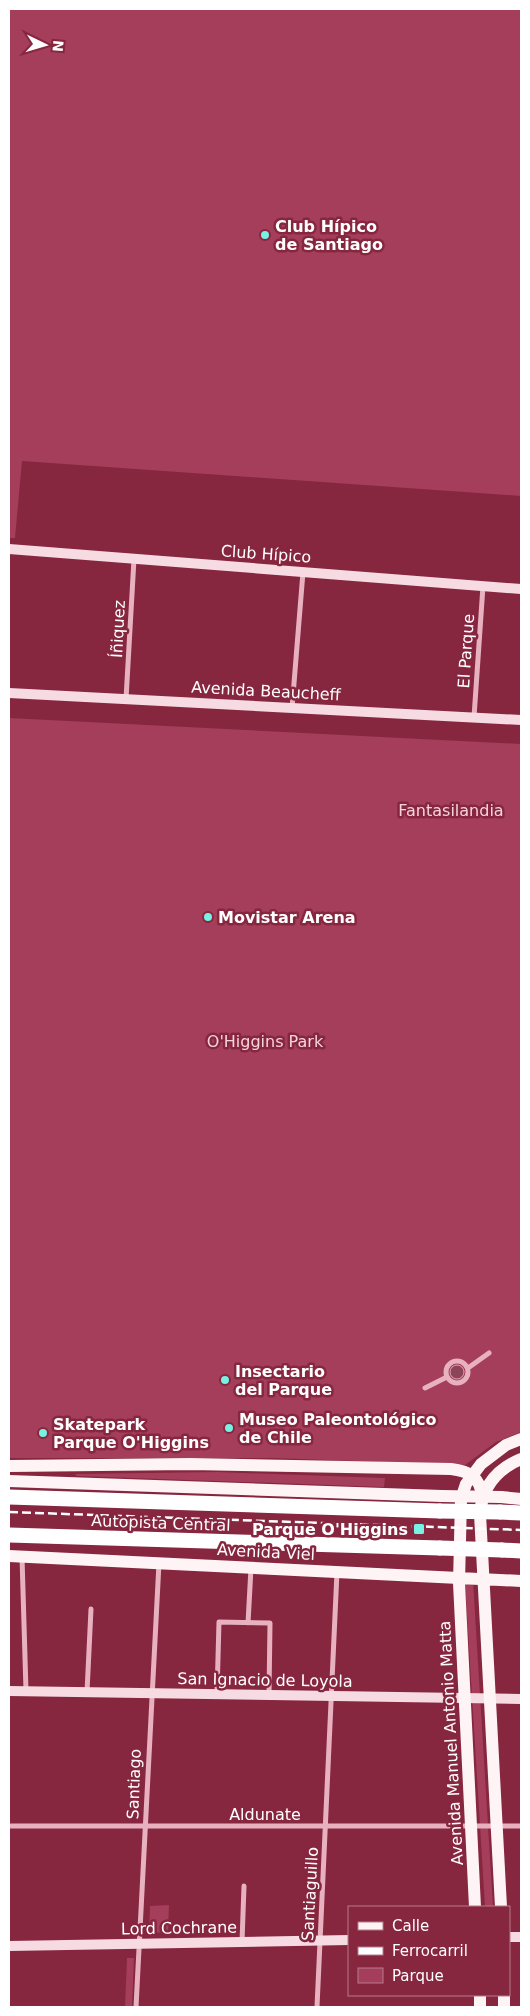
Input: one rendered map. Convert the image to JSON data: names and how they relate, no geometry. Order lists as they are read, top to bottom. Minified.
{"streets":{"highway":["Autopista Central"],"main road":["Club Hípico","Avenida Beaucheff","Avenida Viel","San Ignacio de Loyola","Avenida Manuel Antonio Matta","Lord Cochrane"],"street":["Íñiquez","El Parque","Santiago","Aldunate","Santiaguillo"]},"crossings":[["Club Hípico","Íñiquez"],["Club Hípico","El Parque"],["Íñiquez","Avenida Beaucheff"],["El Parque","Avenida Beaucheff"],["Avenida Viel","Avenida Manuel Antonio Matta"],["Avenida Viel","Santiago"],["Avenida Viel","Santiaguillo"],["San Ignacio de Loyola","Avenida Manuel Antonio Matta"],["San Ignacio de Loyola","Santiago"],["San Ignacio de Loyola","Santiaguillo"],["Avenida Manuel Antonio Matta","Aldunate"],["Santiago","Aldunate"],["Santiago","Lord Cochrane"],["Aldunate","Santiaguillo"],["Santiaguillo","Lord Cochrane"]],"parks":["Fantasilandia","O'Higgins Park"],"places":{"other":["Club Hípico de Santiago","Movistar Arena","Insectario del Parque","Museo Paleontológico de Chile","Skatepark Parque O'Higgins"],"transit":["Parque O'Higgins"]},"legend":["Calle","Ferrocarril","Parque"],"north":"right"}
